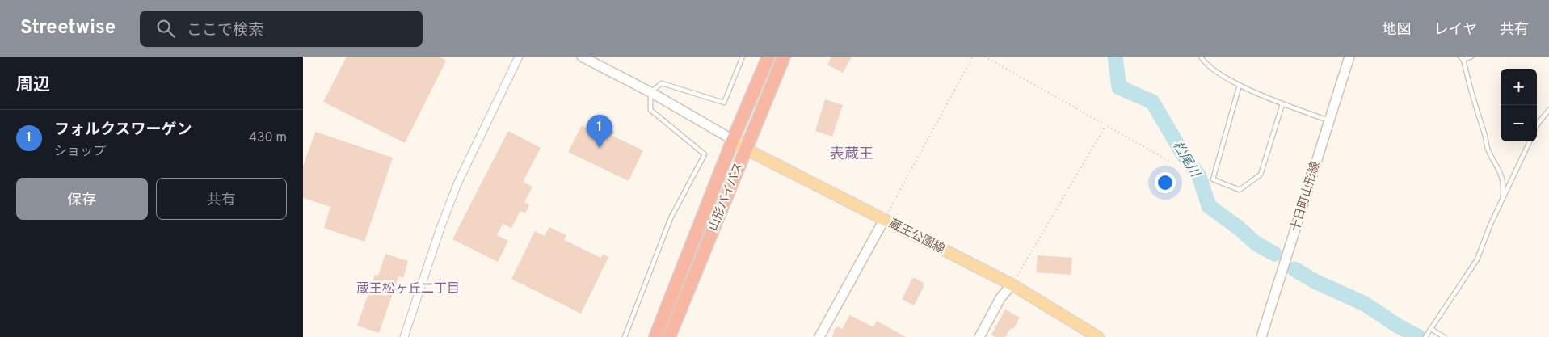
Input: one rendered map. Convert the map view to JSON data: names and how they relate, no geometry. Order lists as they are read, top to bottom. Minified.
{"streets":{"highway":["山形バイパス"],"main road":["蔵王公園線"],"street":["十日町山形線"]},"crossings":[["山形バイパス","蔵王公園線"]],"districts":["表蔵王","蔵王松ヶ丘二丁目"],"water":["松尾川"],"page":{"header":"Streetwise","search":"ここで検索","nav":["地図","レイヤ","共有"],"heading":"周辺","map_buttons":["+","−"],"list":[{"mark":"1","name":"フォルクスワーゲン","note":"ショップ","value":"430 m"}],"pins":"1","buttons":["保存","共有"]}}
